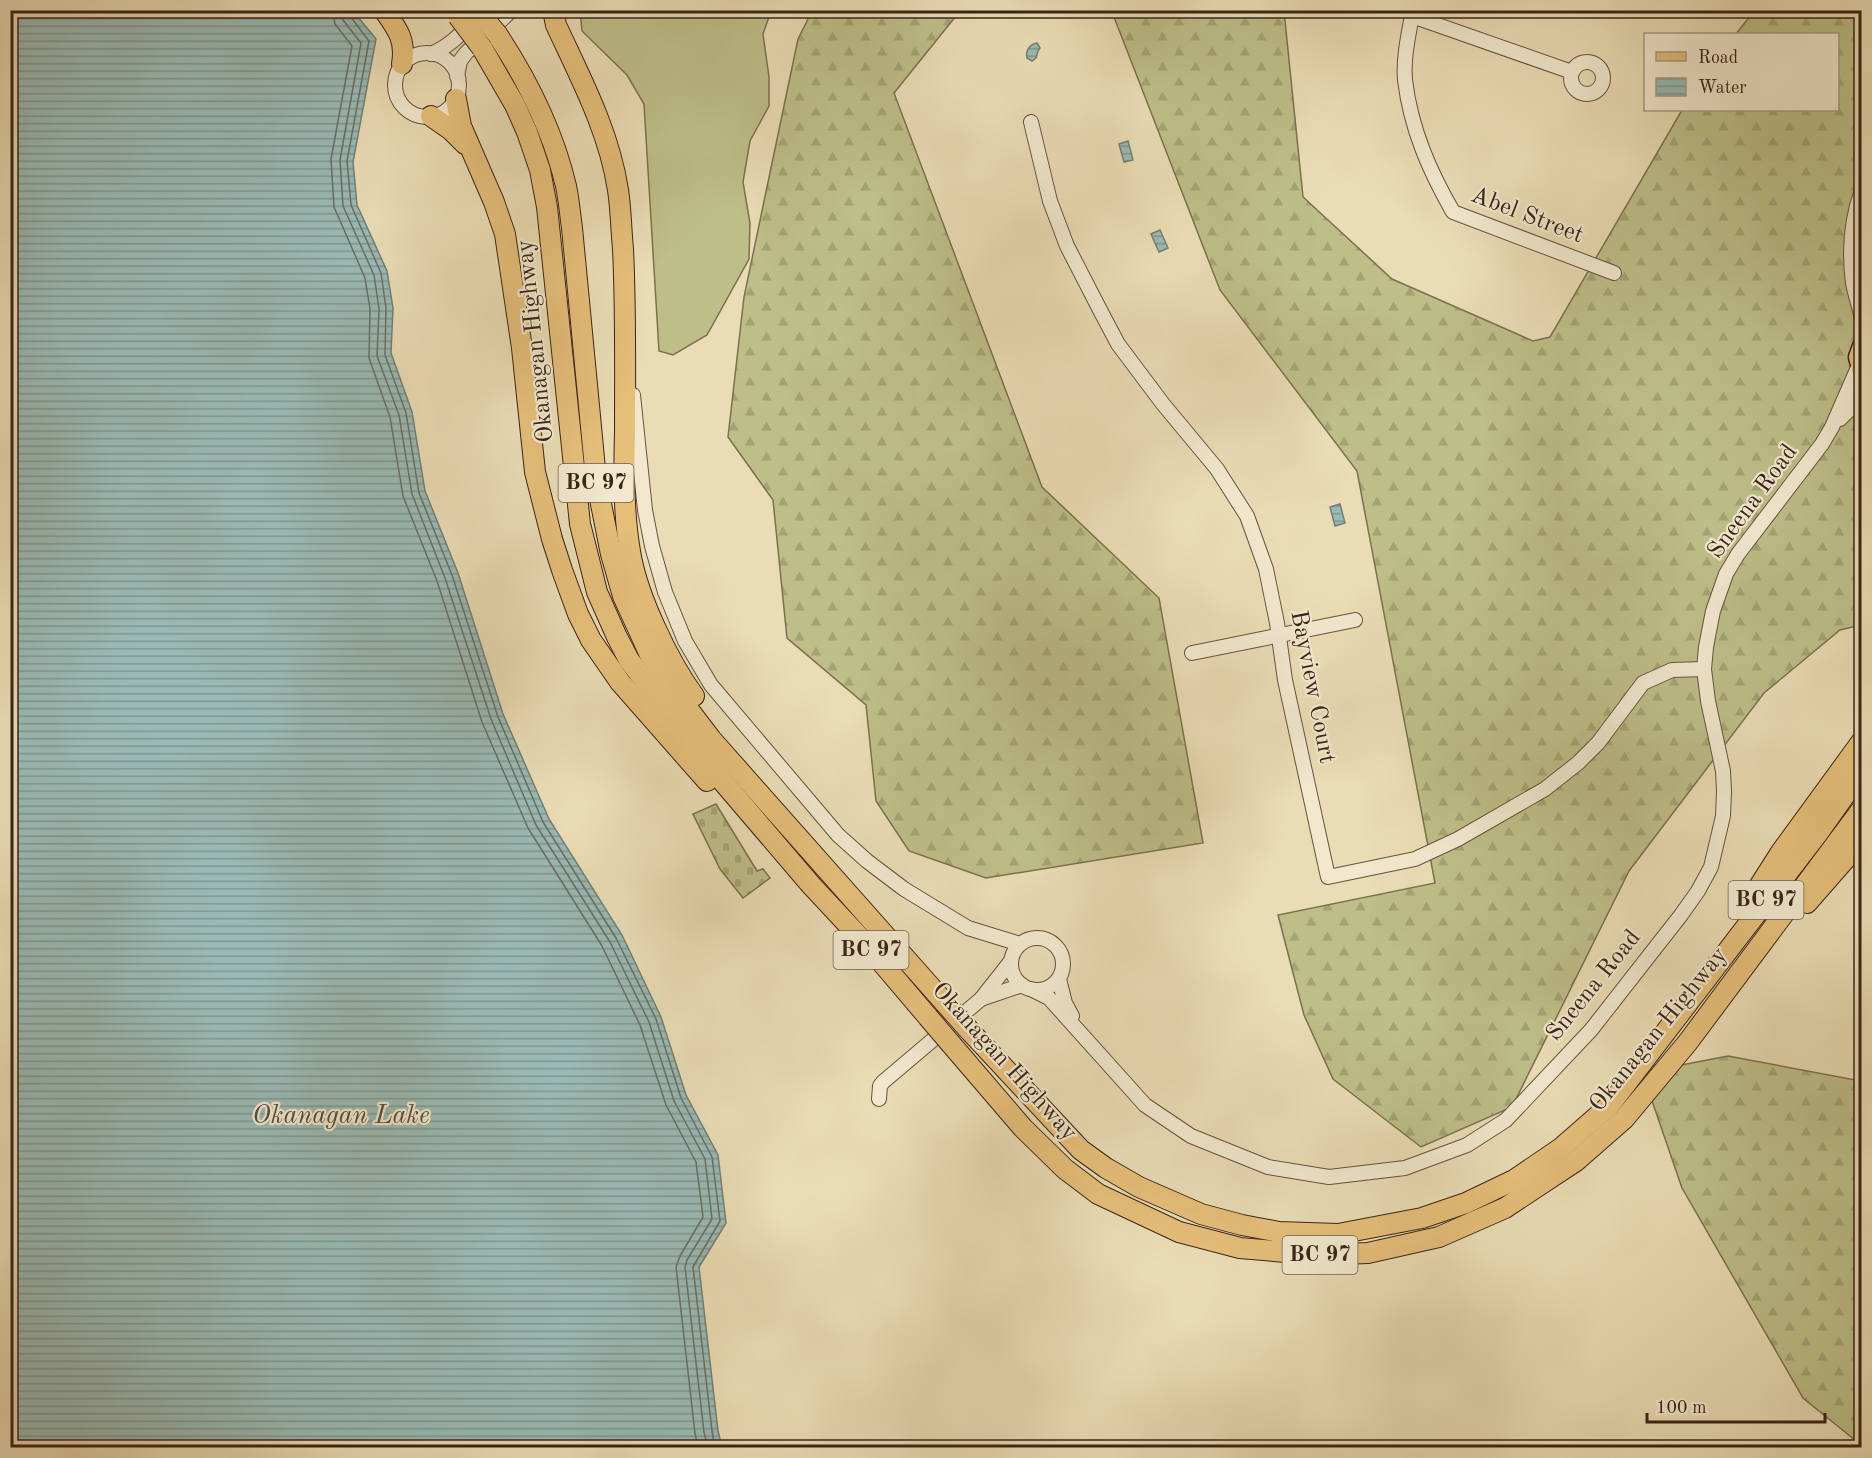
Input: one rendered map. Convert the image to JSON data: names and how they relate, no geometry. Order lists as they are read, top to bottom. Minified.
{"streets":{"highway":["Okanagan Highway","BC 97"],"street":["Abel Street","Sneena Road","Bayview Court"]},"crossings":[["Sneena Road","Bayview Court"]],"water":["Okanagan Lake"],"legend":["Road","Water"],"scale_bar":"100 m"}
